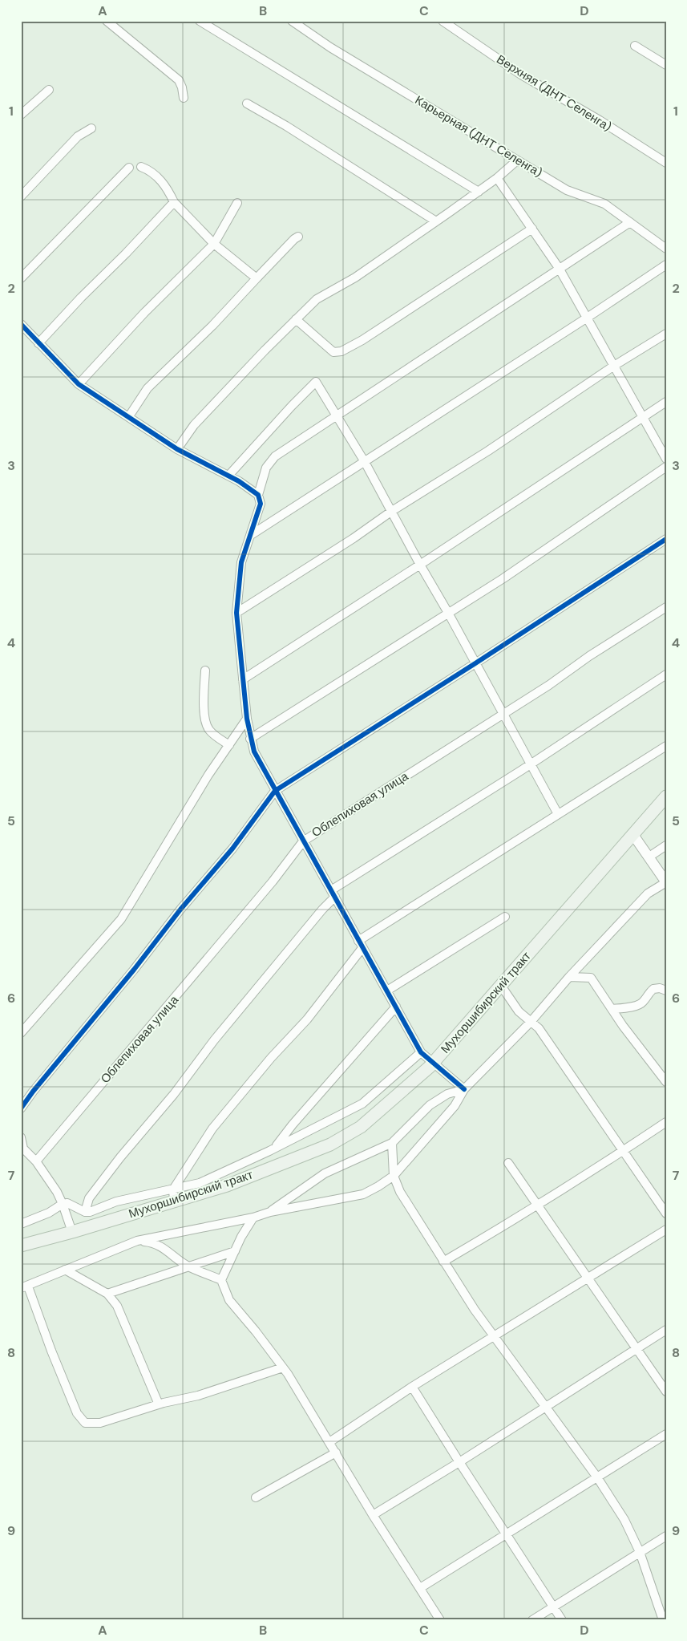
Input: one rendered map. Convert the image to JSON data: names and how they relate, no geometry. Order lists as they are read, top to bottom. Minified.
{"streets":{"main road":["Мухоршибирский тракт"],"street":["Верхняя (ДНТ Селенга)","Карьерная (ДНТ Селенга)","Облепиховая улица"]},"grid":{"columns":["A","B","C","D"],"rows":["1","2","3","4","5","6","7","8","9"]}}
